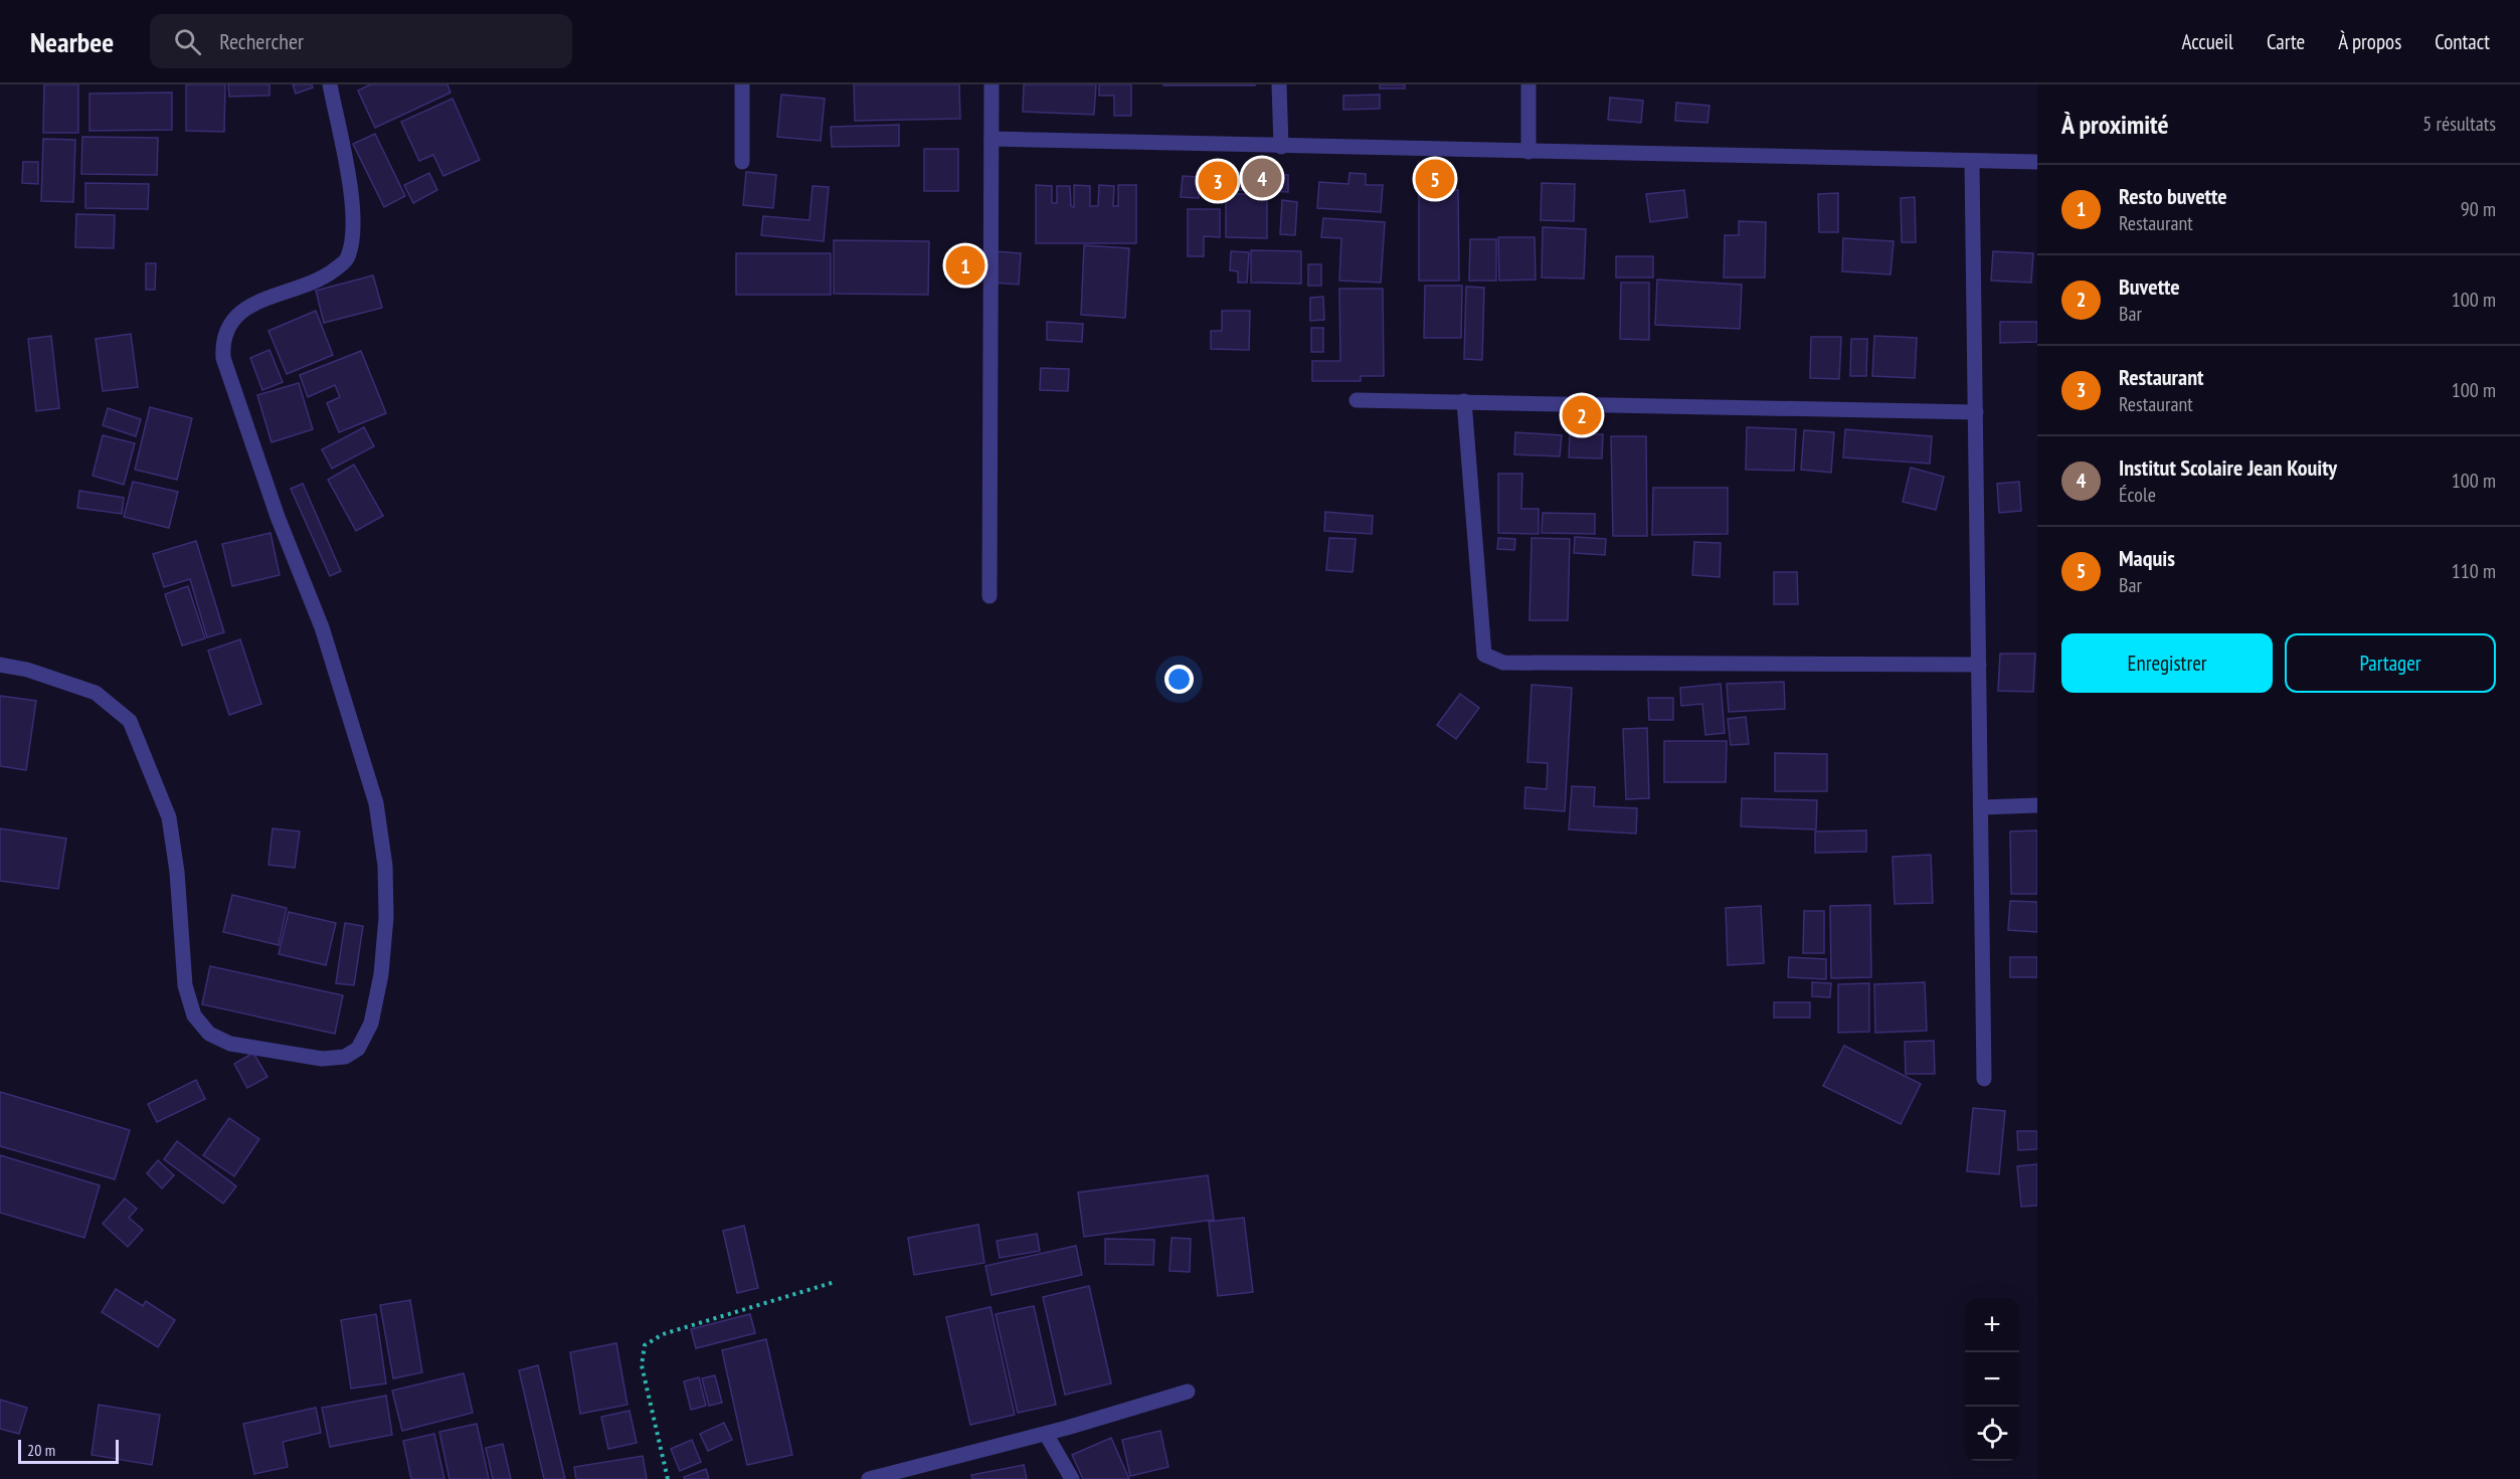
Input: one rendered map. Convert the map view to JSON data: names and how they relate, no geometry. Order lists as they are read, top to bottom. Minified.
{"scale_bar":"20 m","page":{"header":"Nearbee","search":"Rechercher","nav":["Accueil","Carte","À propos","Contact"],"heading":["À proximité","5 résultats"],"pins":["4","5","3","1","2"],"list":[{"mark":"1","name":"Resto buvette","note":"Restaurant","value":"90 m"},{"mark":"2","name":"Buvette","note":"Bar","value":"100 m"},{"mark":"3","name":"Restaurant","note":"Restaurant","value":"100 m"},{"mark":"4","name":"Institut Scolaire Jean Kouity","note":"École","value":"100 m"},{"mark":"5","name":"Maquis","note":"Bar","value":"110 m"}],"buttons":["Enregistrer","Partager"],"map_buttons":["+","−"],"scale":"20 m"}}
